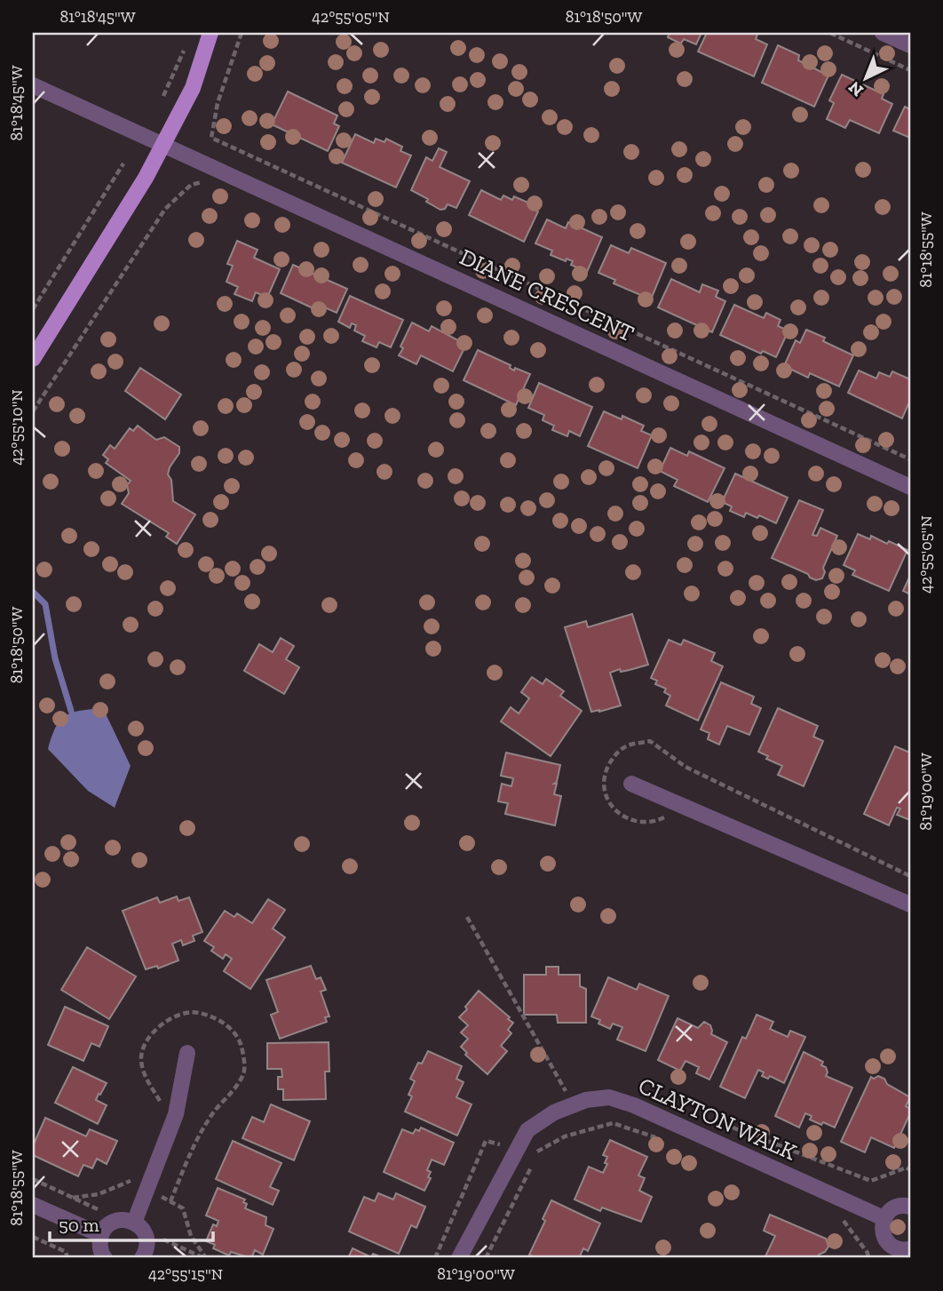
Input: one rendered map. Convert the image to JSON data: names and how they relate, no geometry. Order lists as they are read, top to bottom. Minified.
{"streets":{"street":["DIANE CRESCENT","CLAYTON WALK"]},"scale_bar":"50 m","north":"bottom left","coordinates":["81°18'45\"W","42°55'05\"N","81°18'50\"W","81°18'55\"W","42°55'10\"N","81°19'00\"W","42°55'15\"N"]}
